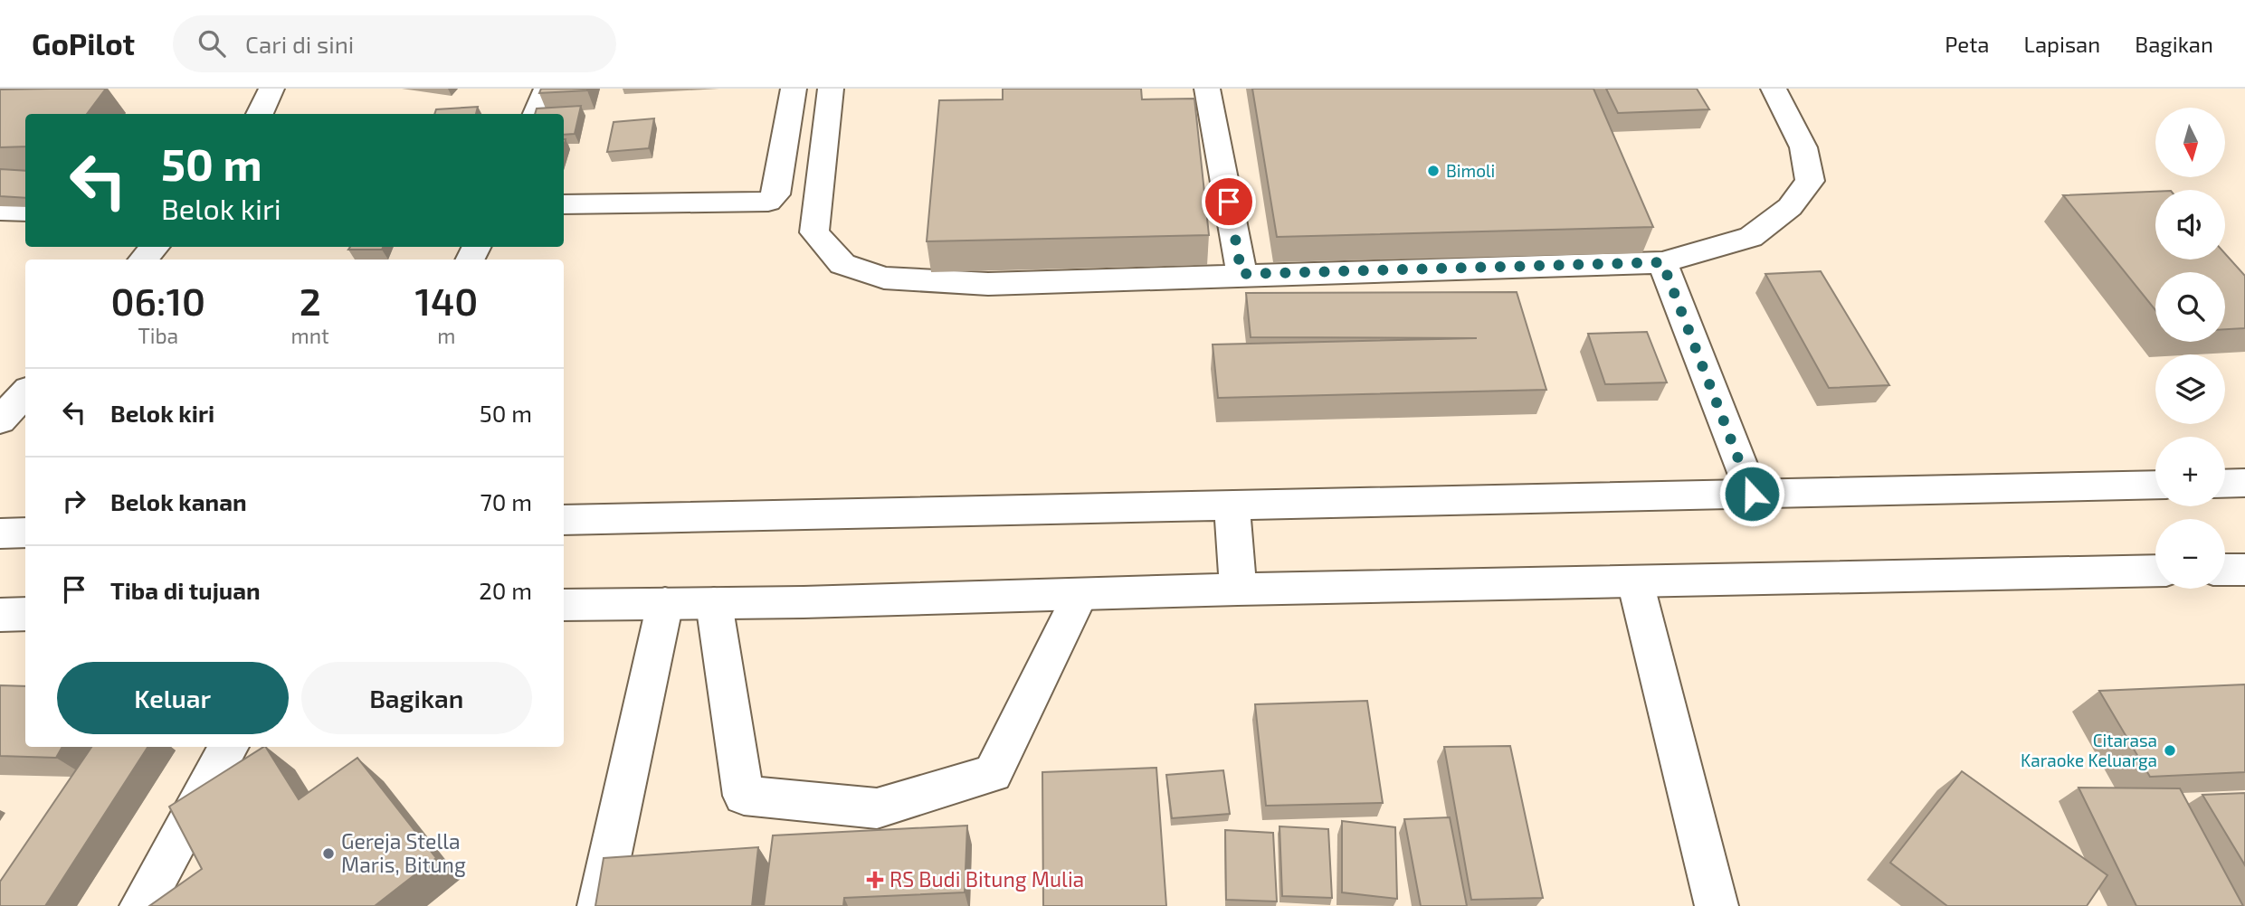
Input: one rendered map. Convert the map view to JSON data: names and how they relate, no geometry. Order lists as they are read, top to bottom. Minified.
{"places":{"other":["Bimoli","Citarasa Karaoke Keluarga","Gereja Stella Maris, Bitung"],"health":["RS Budi Bitung Mulia"]},"north":"bottom","page":{"header":"GoPilot","search":"Cari di sini","nav":["Peta","Lapisan","Bagikan"],"map_buttons":["+","−"],"turn":["50 m","Belok kiri"],"eta":["06:10","Tiba","2","mnt","140","m"],"list":[{"name":"Belok kiri","value":"50 m"},{"name":"Belok kanan","value":"70 m"},{"name":"Tiba di tujuan","value":"20 m"}],"buttons":["Keluar","Bagikan"]}}
